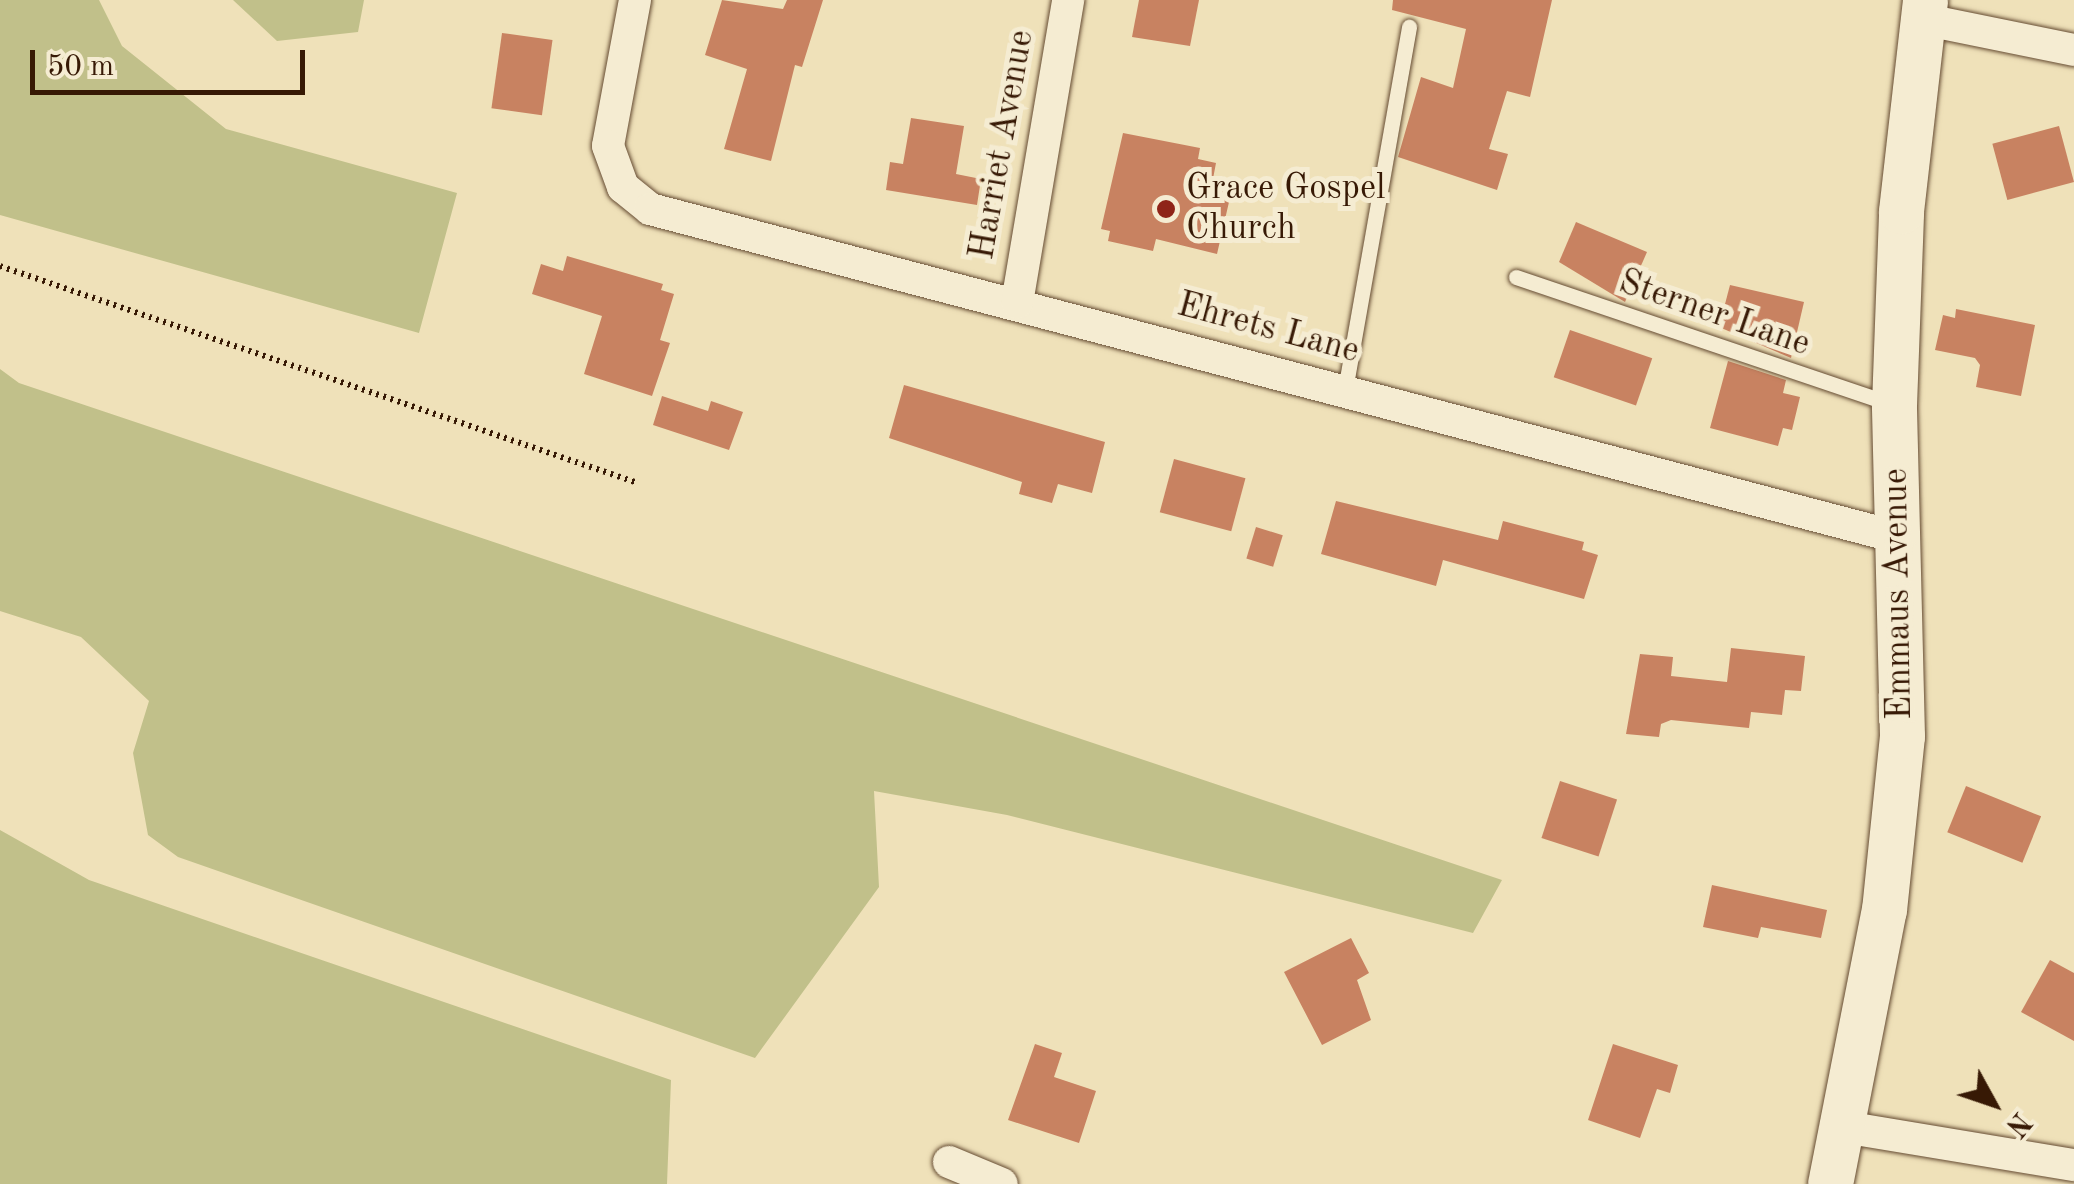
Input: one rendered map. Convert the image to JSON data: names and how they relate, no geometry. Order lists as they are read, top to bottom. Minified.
{"streets":{"main road":["Emmaus Avenue"],"street":["Harriet Avenue","Ehrets Lane"],"lane":["Sterner Lane"]},"crossings":[["Harriet Avenue","Ehrets Lane"],["Sterner Lane","Emmaus Avenue"],["Ehrets Lane","Emmaus Avenue"]],"places":["Grace Gospel Church"],"scale_bar":"50 m","north":"bottom right"}
